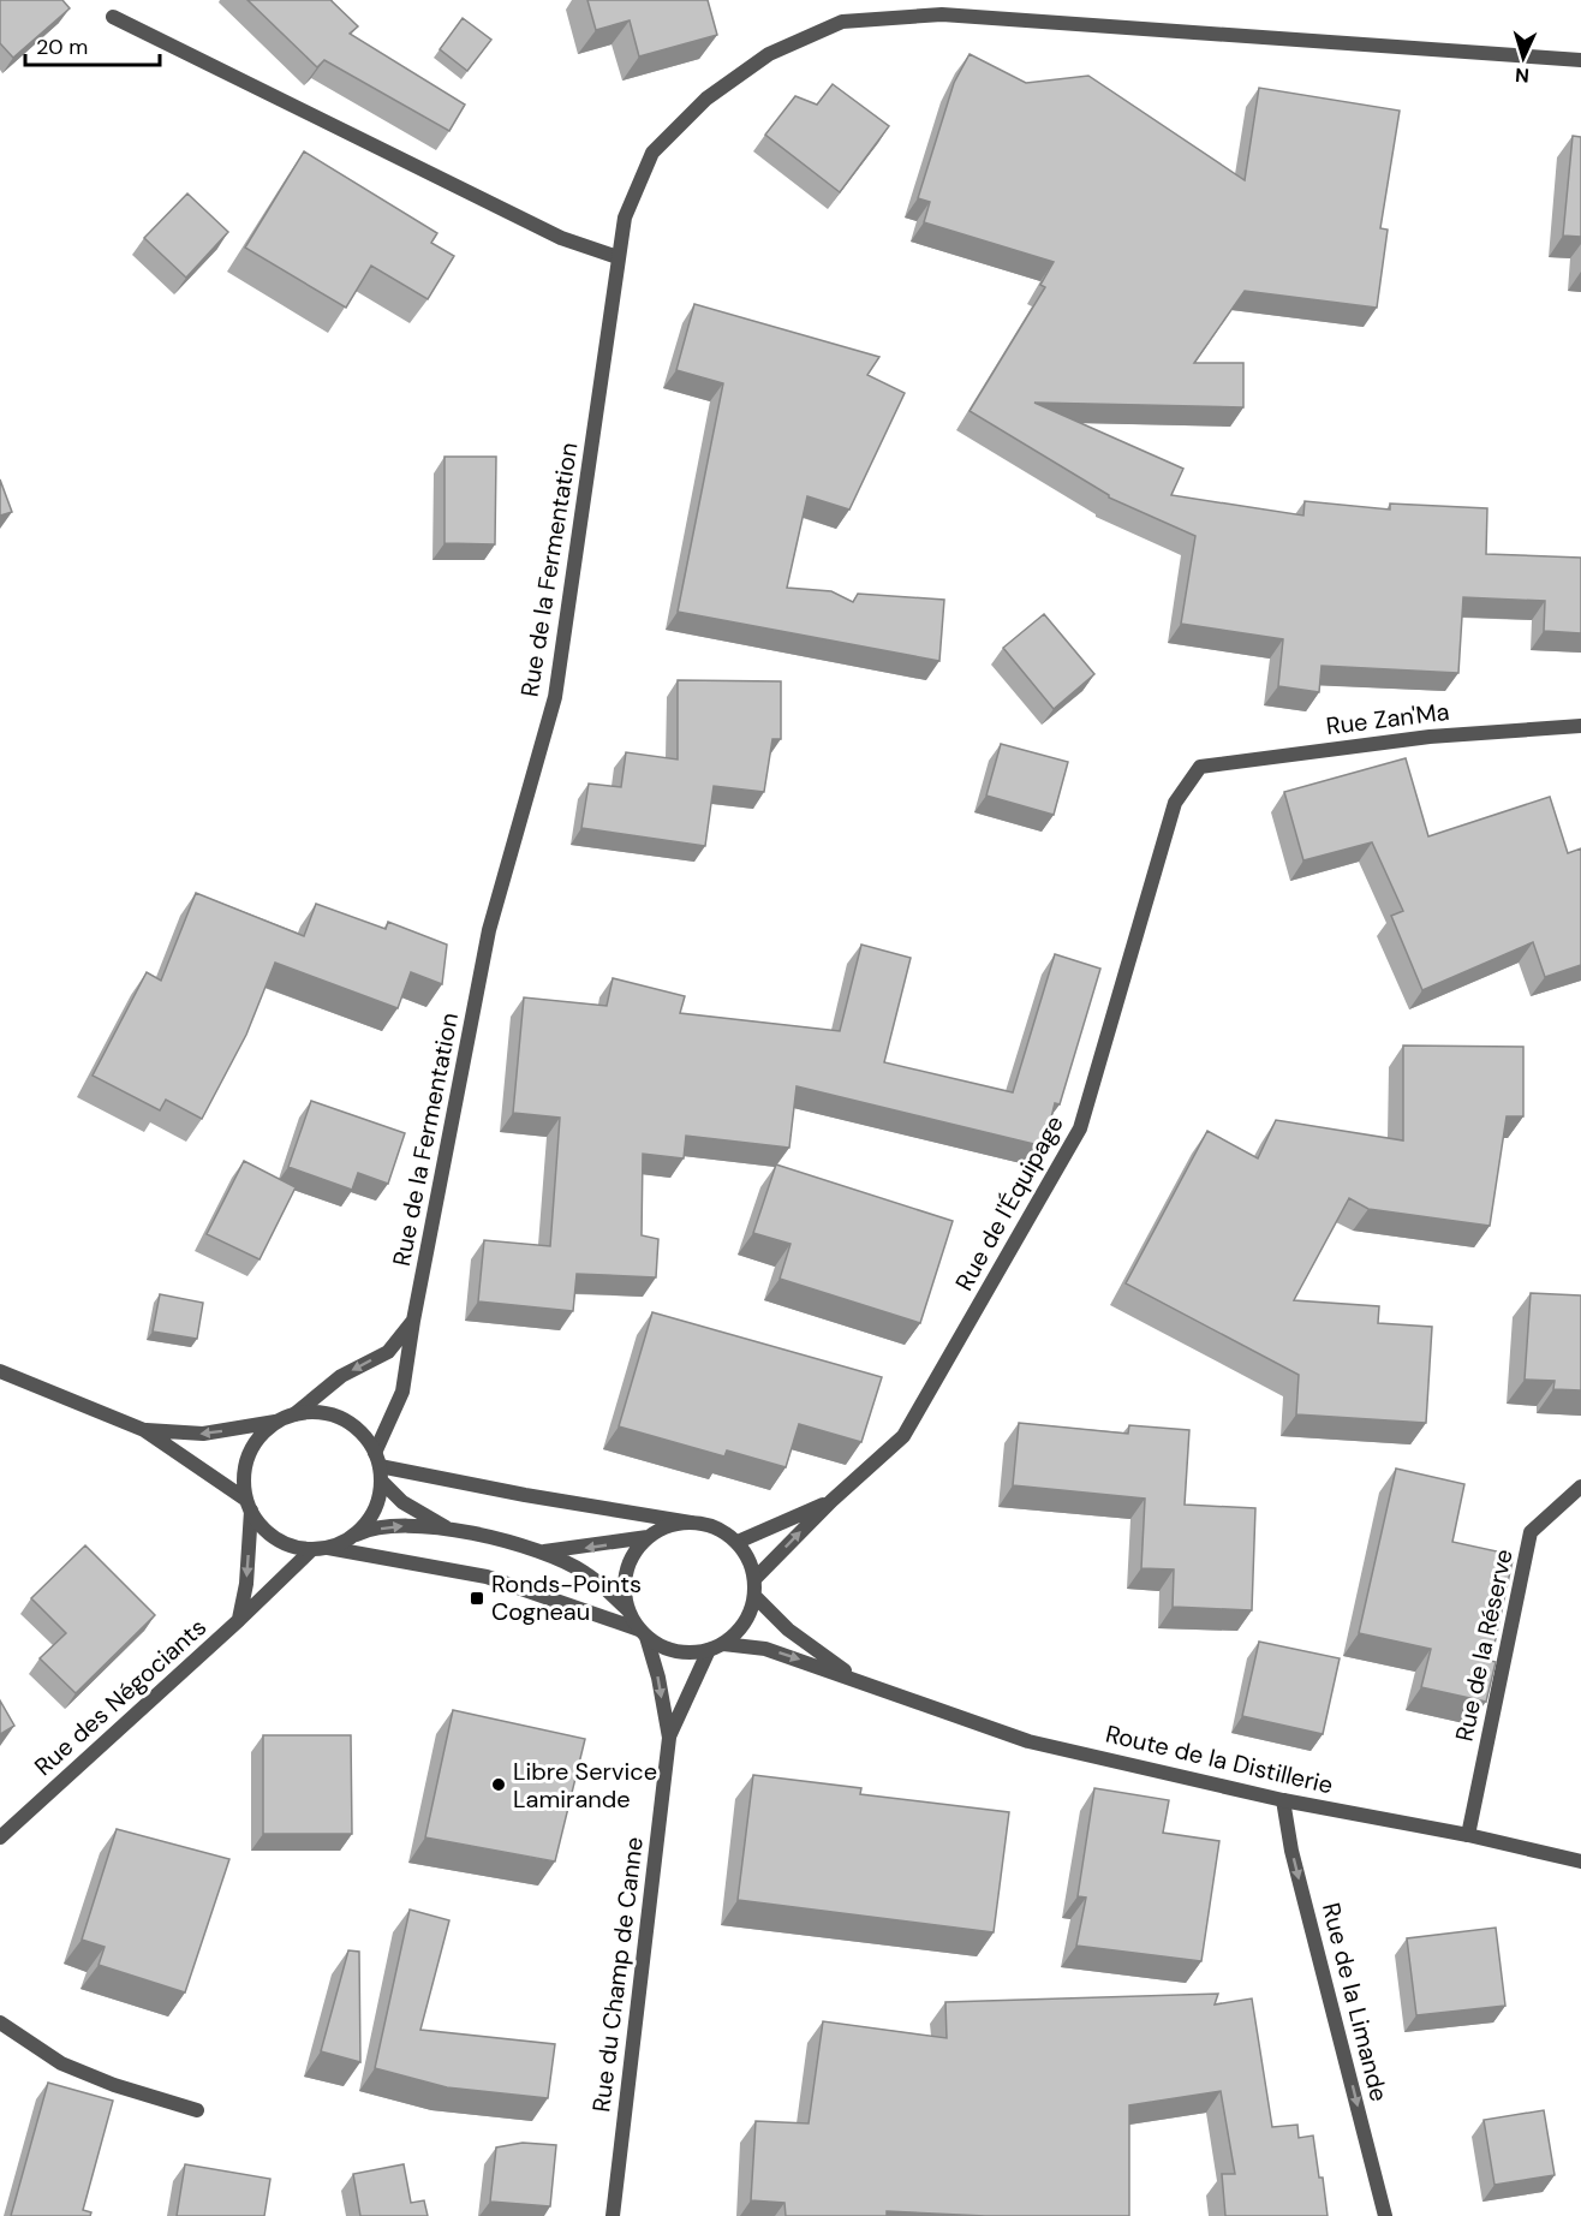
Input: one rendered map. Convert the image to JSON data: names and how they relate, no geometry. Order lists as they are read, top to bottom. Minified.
{"streets":{"street":["Rue de la Fermentation","Rue Zan'Ma","Rue de l'Équipage","Rue de la Réserve","Rue des Négociants","Route de la Distillerie","Rue du Champ de Canne","Rue de la Limande"]},"crossings":[["Rue de la Fermentation","Rue des Négociants"],["Rue Zan'Ma","Rue de l'Équipage"],["Rue de l'Équipage","Route de la Distillerie"],["Rue de l'Équipage","Rue du Champ de Canne"],["Rue de la Réserve","Route de la Distillerie"],["Route de la Distillerie","Rue du Champ de Canne"],["Route de la Distillerie","Rue de la Limande"]],"one_way":["Rue de la Limande"],"places":{"transit":["Ronds-Points Cogneau"],"other":["Libre Service Lamirande"]},"scale_bar":"20 m","north":"bottom"}
